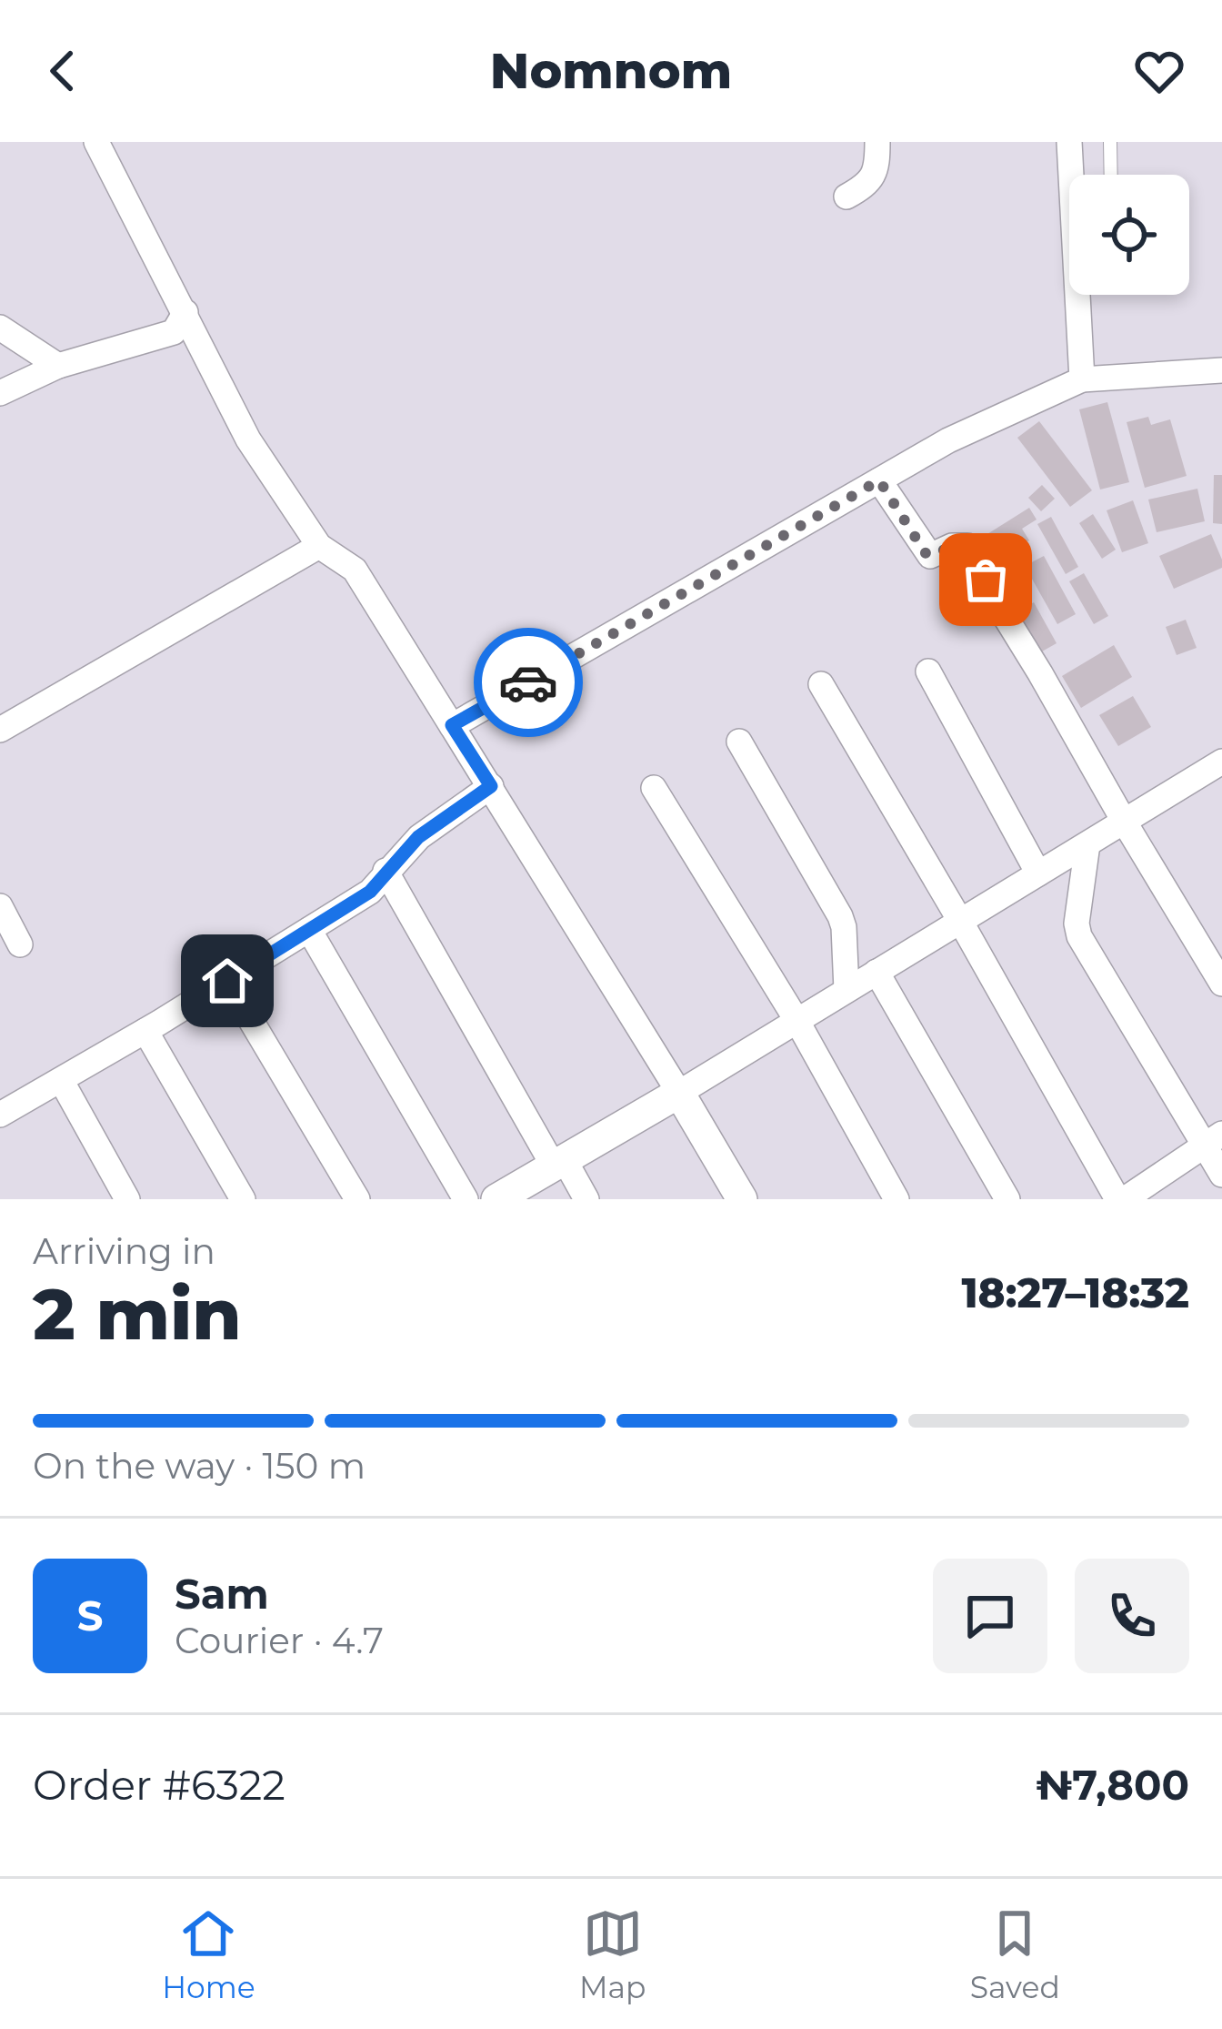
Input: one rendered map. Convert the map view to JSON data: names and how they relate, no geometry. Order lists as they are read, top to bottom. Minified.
{"page":{"header":"Nomnom","heading":["2 min","Arriving in","18:27–18:32"],"panel":["Sam","Courier · 4.7","Order #6322","₦7,800"],"bar":"On the way · 150 m","round":"S","tabs":["Home","Map","Saved"]}}
